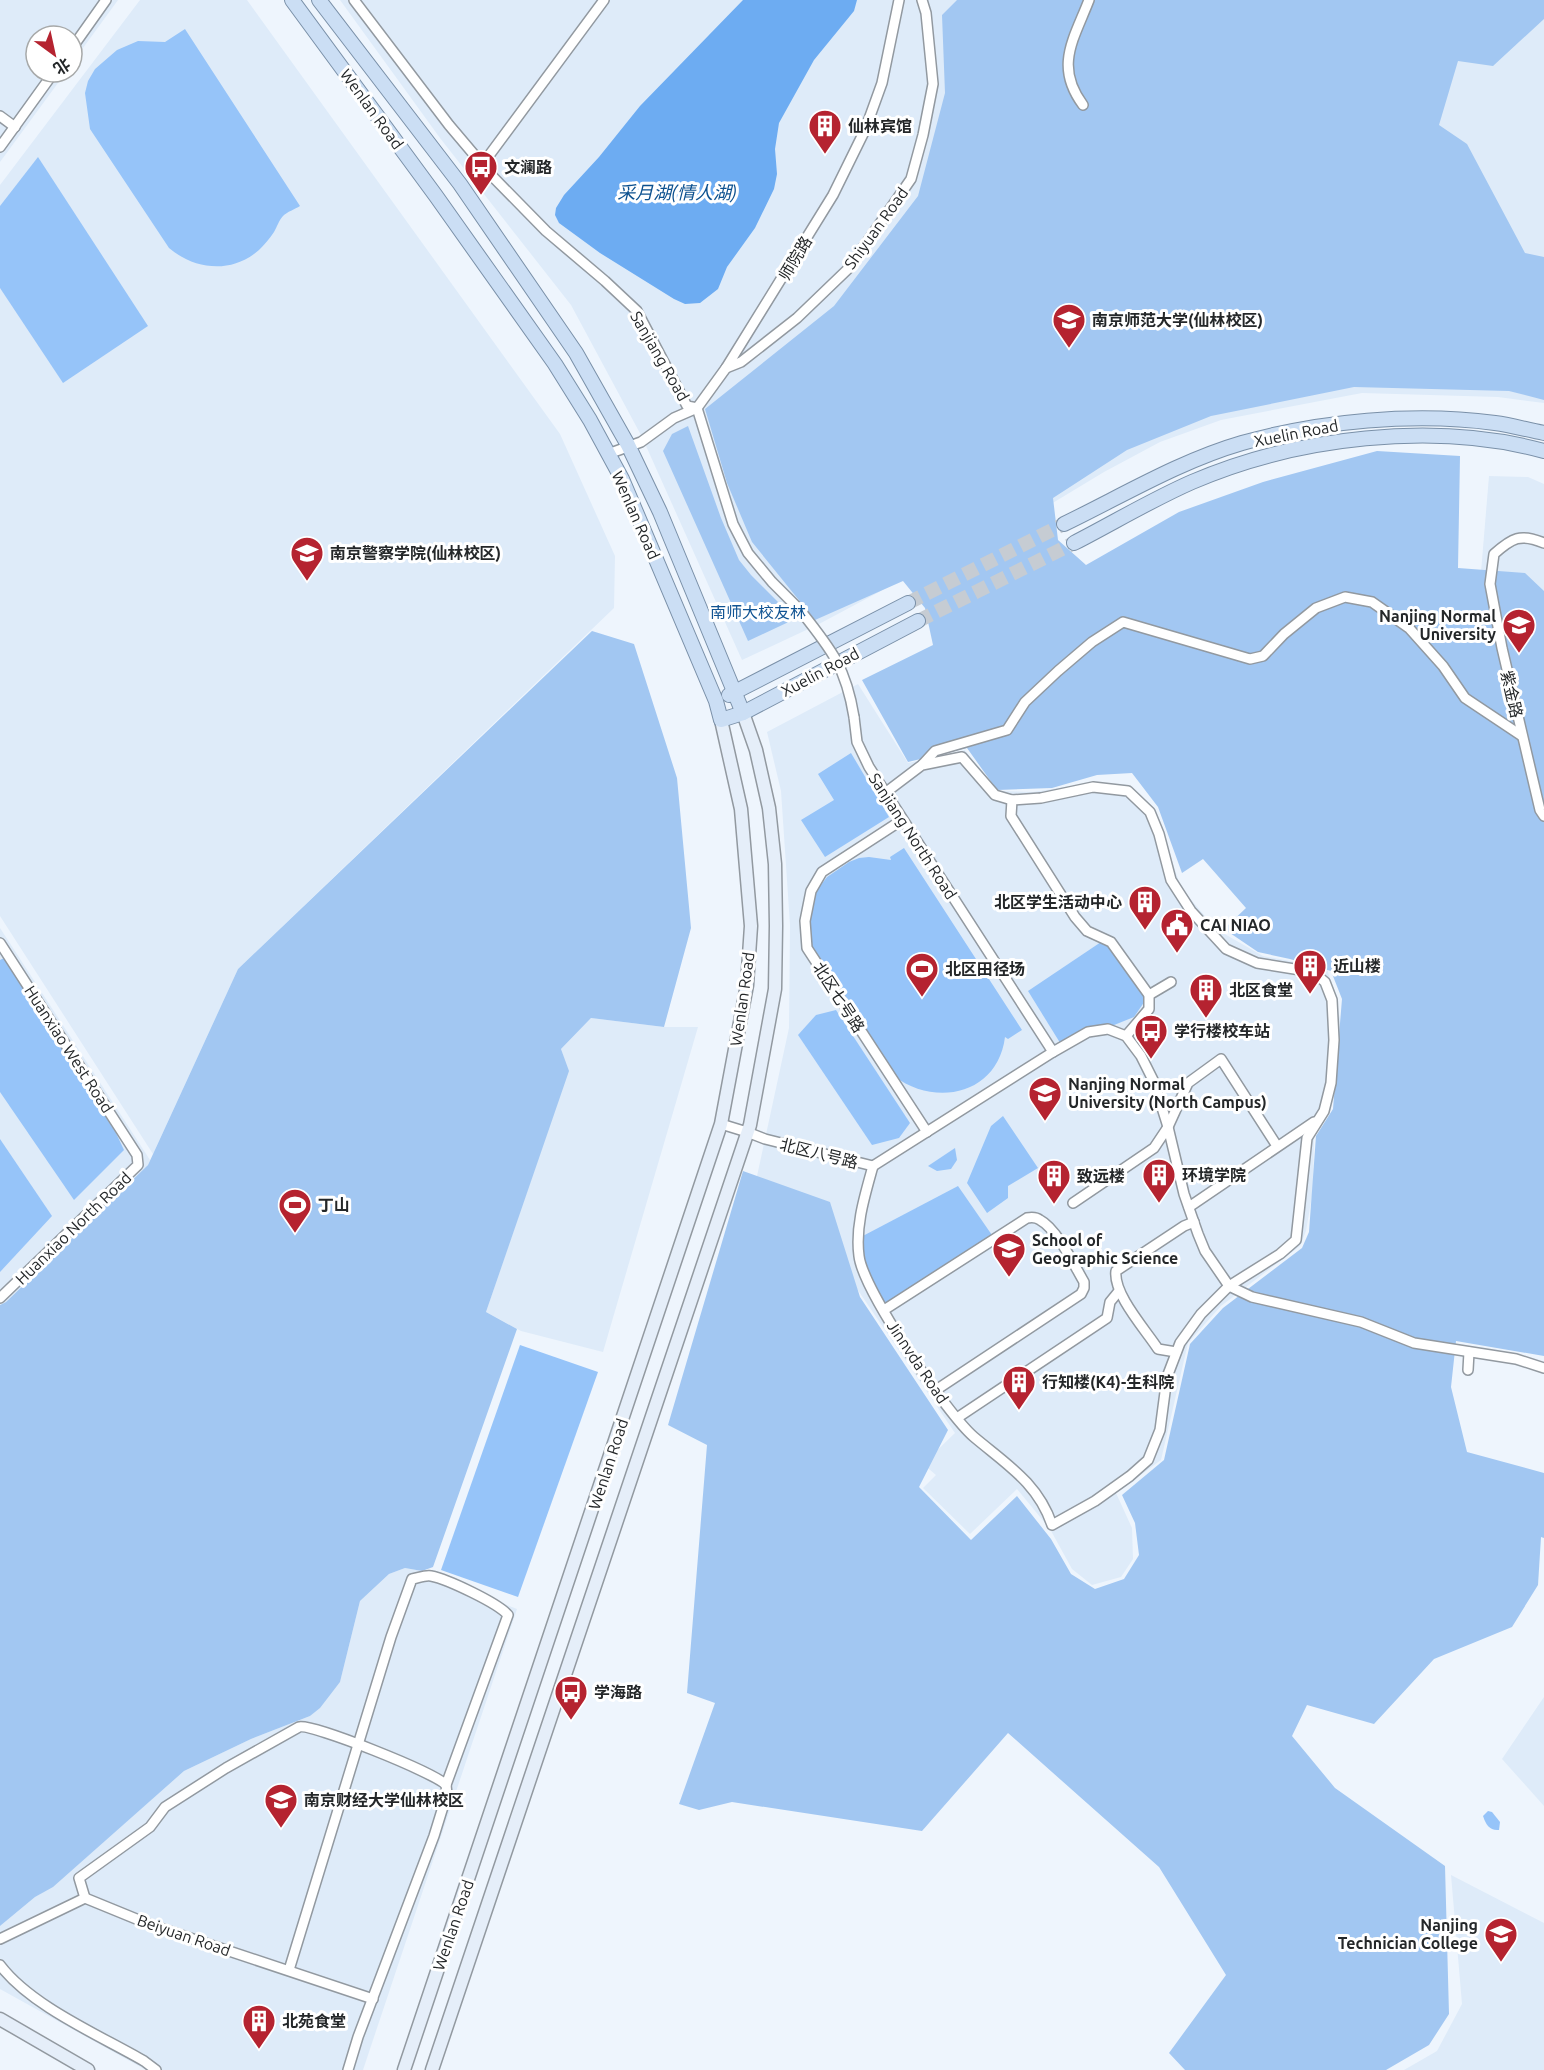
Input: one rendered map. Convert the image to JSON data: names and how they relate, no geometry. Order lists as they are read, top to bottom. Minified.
{"streets":{"main road":["Wenlan Road","Xuelin Road"],"street":["Shiyuan Road","师院路","Sanjiang Road","紫金路","Sanjiang North Road","北区七号路","Huanxiao West Road","北区八号路","Huanxiao North Road","Jinnvda Road","Beiyuan Road"]},"crossings":[["Wenlan Road","师院路"],["Wenlan Road","Xuelin Road"],["Wenlan Road","北区八号路"],["Shiyuan Road","师院路"],["师院路","Sanjiang Road"],["Sanjiang Road","Sanjiang North Road"],["Xuelin Road","Sanjiang North Road"],["Sanjiang North Road","北区七号路"],["Huanxiao West Road","Huanxiao North Road"],["北区八号路","Jinnvda Road"]],"water":["采月湖(情人湖)"],"parks":["南师大校友林"],"places":{"building":["仙林宾馆","北区学生活动中心","近山楼","北区食堂","环境学院","致远楼","行知楼(K4)-生科院","北苑食堂"],"bus stop":["文澜路","学行楼校车站","学海路"],"school or university":["南京师范大学(仙林校区)","南京警察学院(仙林校区)","Nanjing Normal University","Nanjing Normal University (North Campus)","School of Geographic Science","南京财经大学仙林校区","Nanjing Technician College"],"public building":["CAI NIAO"],"sports":["北区田径场","丁山"]},"north":"bottom right"}
